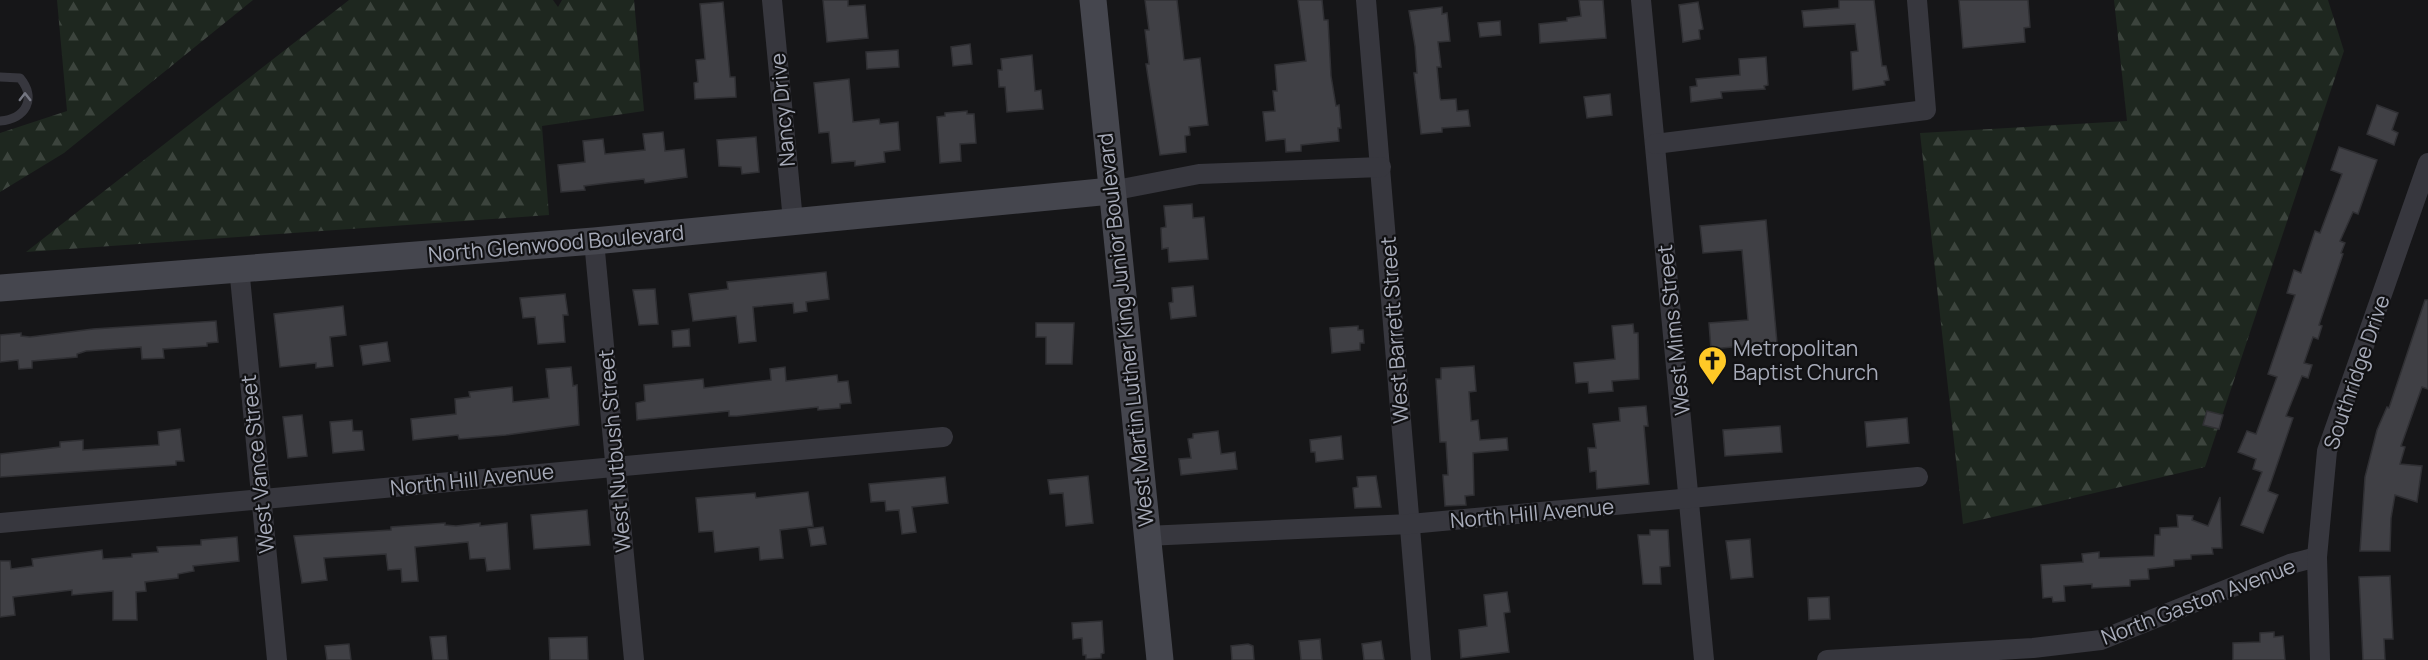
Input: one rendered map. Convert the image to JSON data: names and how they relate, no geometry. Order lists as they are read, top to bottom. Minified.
{"streets":{"street":["Nancy Drive","North Glenwood Boulevard","West Martin Luther King Junior Boulevard","West Barrett Street","West Mims Street","Southridge Drive","West Nutbush Street","West Vance Street","North Hill Avenue","North Gaston Avenue"]},"crossings":[["Nancy Drive","North Glenwood Boulevard"],["North Glenwood Boulevard","West Martin Luther King Junior Boulevard"],["North Glenwood Boulevard","West Nutbush Street"],["North Glenwood Boulevard","West Vance Street"],["West Martin Luther King Junior Boulevard","North Hill Avenue"],["West Barrett Street","North Hill Avenue"],["West Mims Street","North Hill Avenue"],["Southridge Drive","North Gaston Avenue"],["West Nutbush Street","North Hill Avenue"],["West Vance Street","North Hill Avenue"]],"places":{"church":["Metropolitan Baptist Church"]}}
